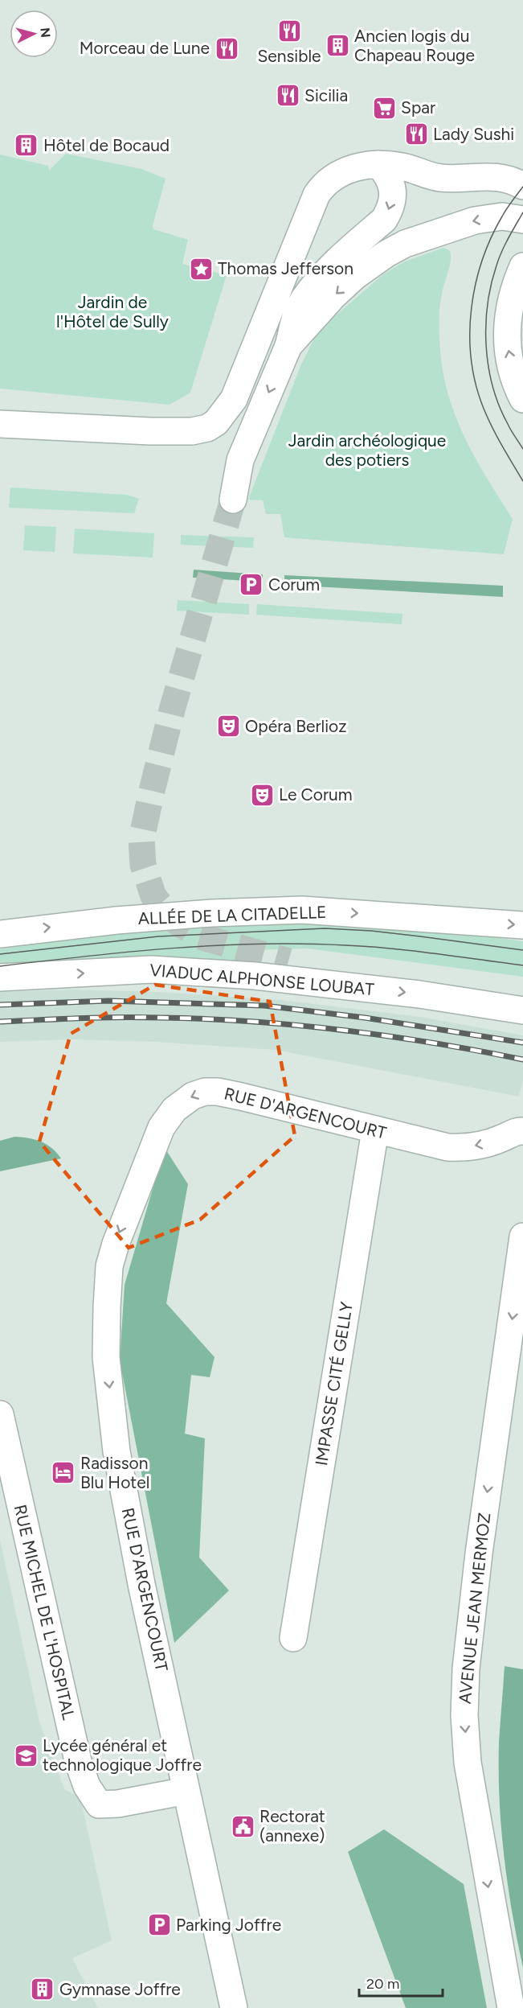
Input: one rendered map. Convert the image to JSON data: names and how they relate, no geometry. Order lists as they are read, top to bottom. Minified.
{"streets":{"street":["ALLÉE DE LA CITADELLE","VIADUC ALPHONSE LOUBAT","RUE D'ARGENCOURT","IMPASSE CITÉ GELLY","AVENUE JEAN MERMOZ","RUE MICHEL DE L'HOSPITAL"]},"crossings":[["RUE D'ARGENCOURT","IMPASSE CITÉ GELLY"],["RUE D'ARGENCOURT","RUE MICHEL DE L'HOSPITAL"]],"one_way":["AVENUE JEAN MERMOZ"],"parks":["Jardin de l'Hôtel de Sully","Jardin archéologique des potiers"],"places":{"restaurant":["Sensible","Morceau de Lune","Sicilia","Lady Sushi"],"building":["Ancien logis du Chapeau Rouge","Hôtel de Bocaud","Gymnase Joffre"],"supermarket":["Spar"],"place":["Thomas Jefferson"],"parking":["Corum","Parking Joffre"],"theatre":["Opéra Berlioz","Le Corum"],"hotel":["Radisson Blu Hotel"],"school or university":["Lycée général et technologique Joffre"],"public building":["Rectorat (annexe)"]},"scale_bar":"20 m","north":"right"}
